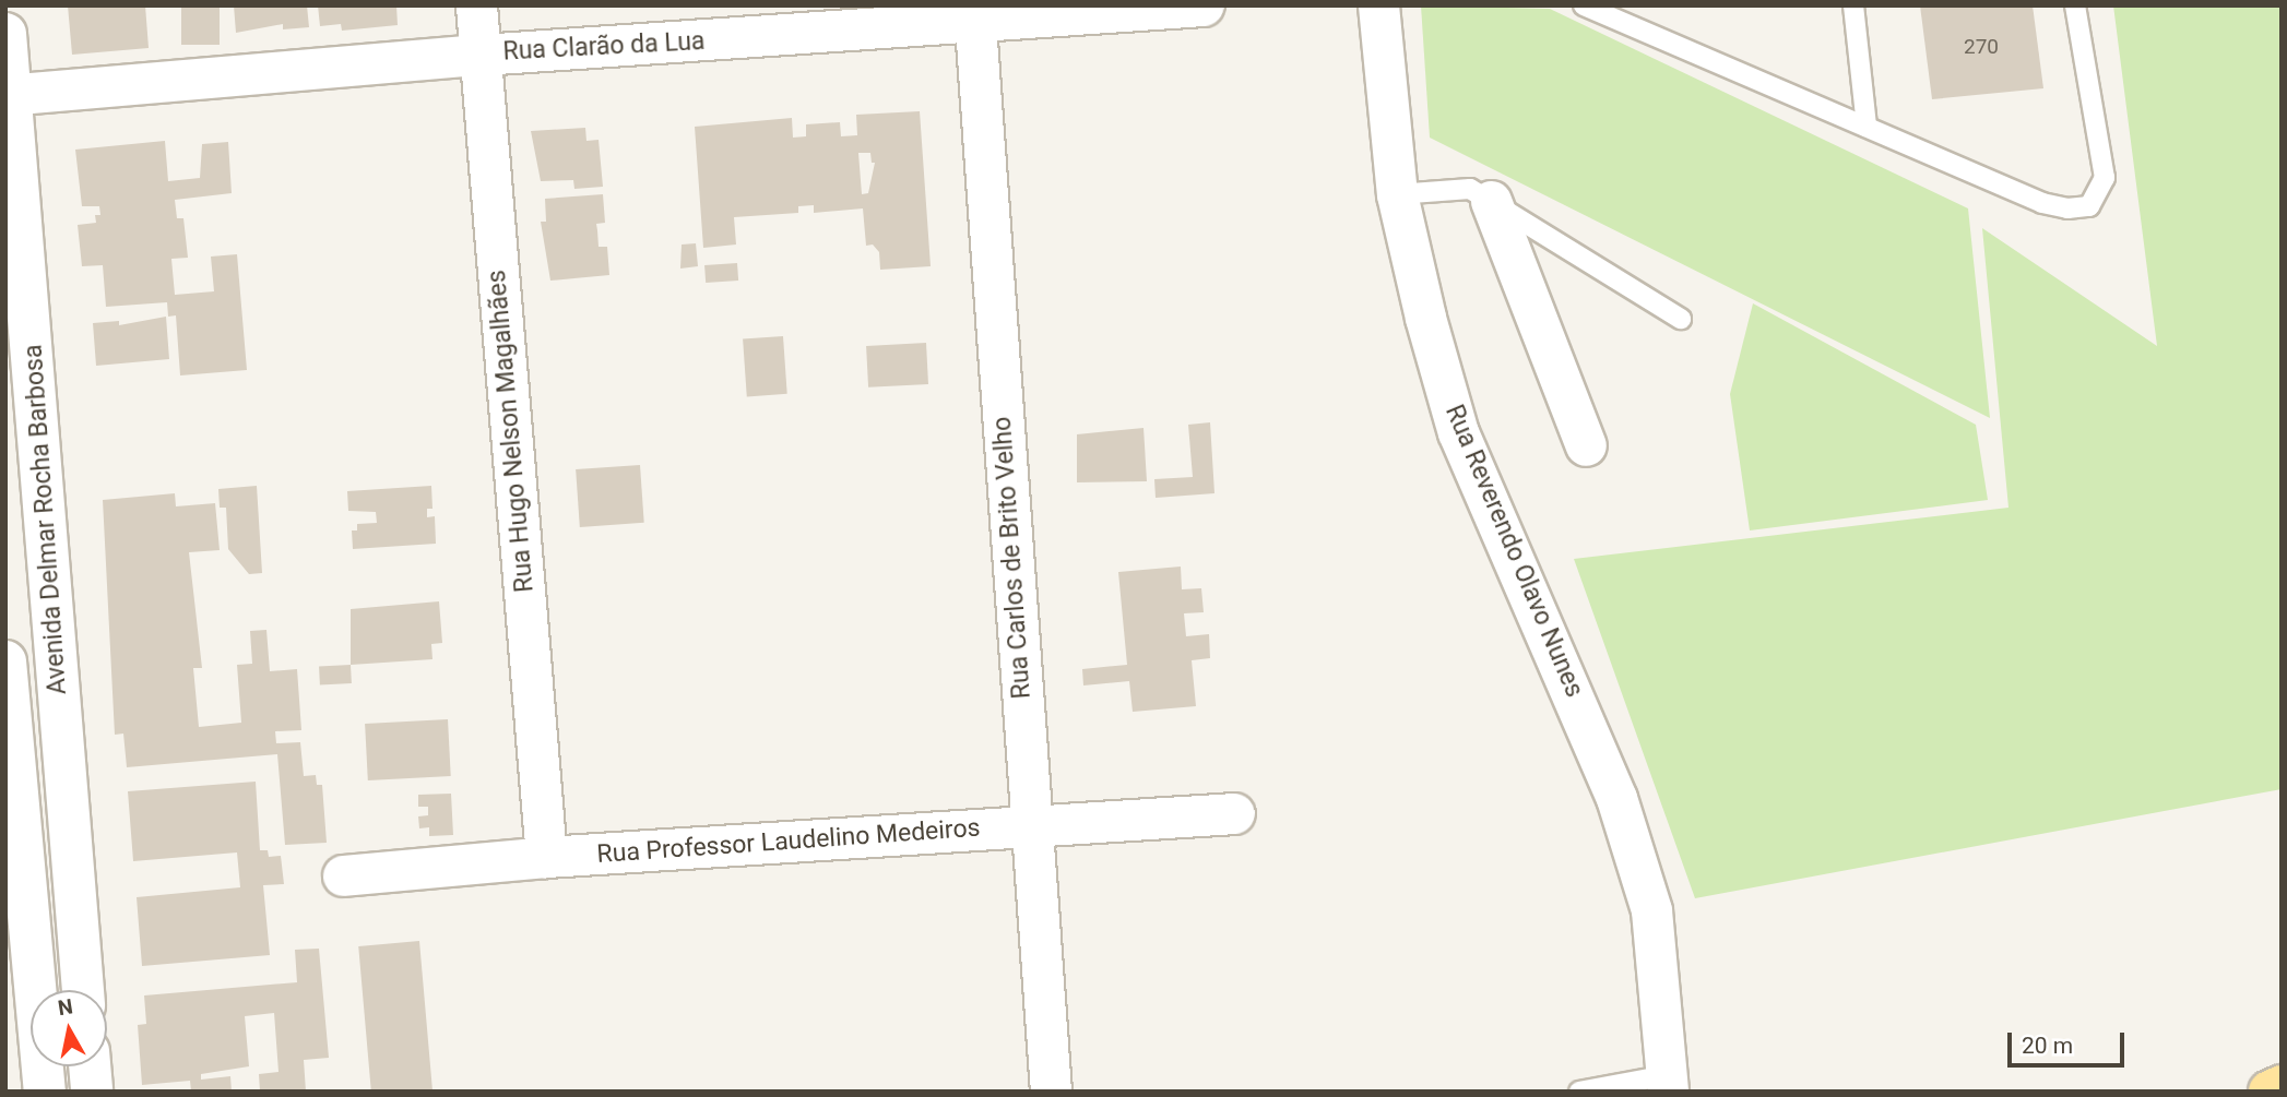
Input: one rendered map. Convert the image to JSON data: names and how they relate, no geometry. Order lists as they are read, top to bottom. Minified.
{"streets":{"street":["Rua Clarão da Lua","Rua Hugo Nelson Magalhães","Avenida Delmar Rocha Barbosa","Rua Reverendo Olavo Nunes","Rua Carlos de Brito Velho","Rua Professor Laudelino Medeiros"]},"crossings":[["Rua Clarão da Lua","Rua Hugo Nelson Magalhães"],["Rua Clarão da Lua","Avenida Delmar Rocha Barbosa"],["Rua Clarão da Lua","Rua Carlos de Brito Velho"],["Rua Hugo Nelson Magalhães","Rua Professor Laudelino Medeiros"],["Rua Carlos de Brito Velho","Rua Professor Laudelino Medeiros"]],"house_numbers":["270"],"scale_bar":"20 m","north":"top"}
